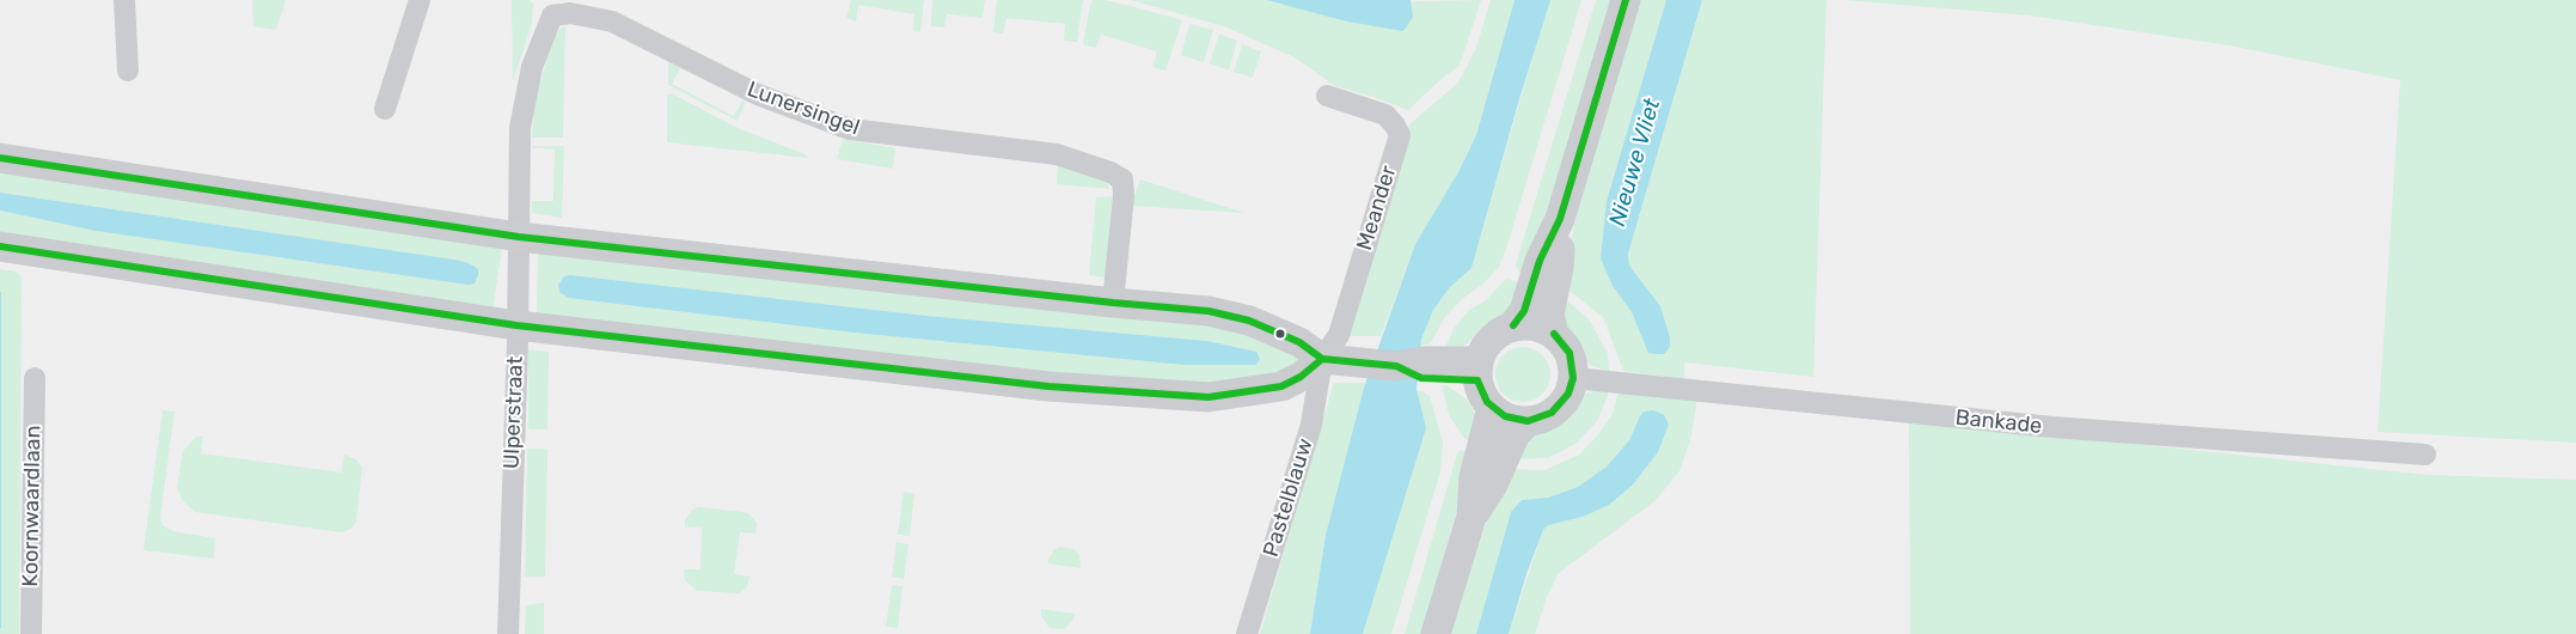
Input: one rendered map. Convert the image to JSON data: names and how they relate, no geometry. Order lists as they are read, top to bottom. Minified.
{"streets":{"street":["Lunersingel","Meander","Ulperstraat","Bankade","Pastelblauw","Koornwaardlaan"]},"crossings":[["Lunersingel","Ulperstraat"],["Meander","Pastelblauw"]],"water":["Nieuwe Vliet"]}
